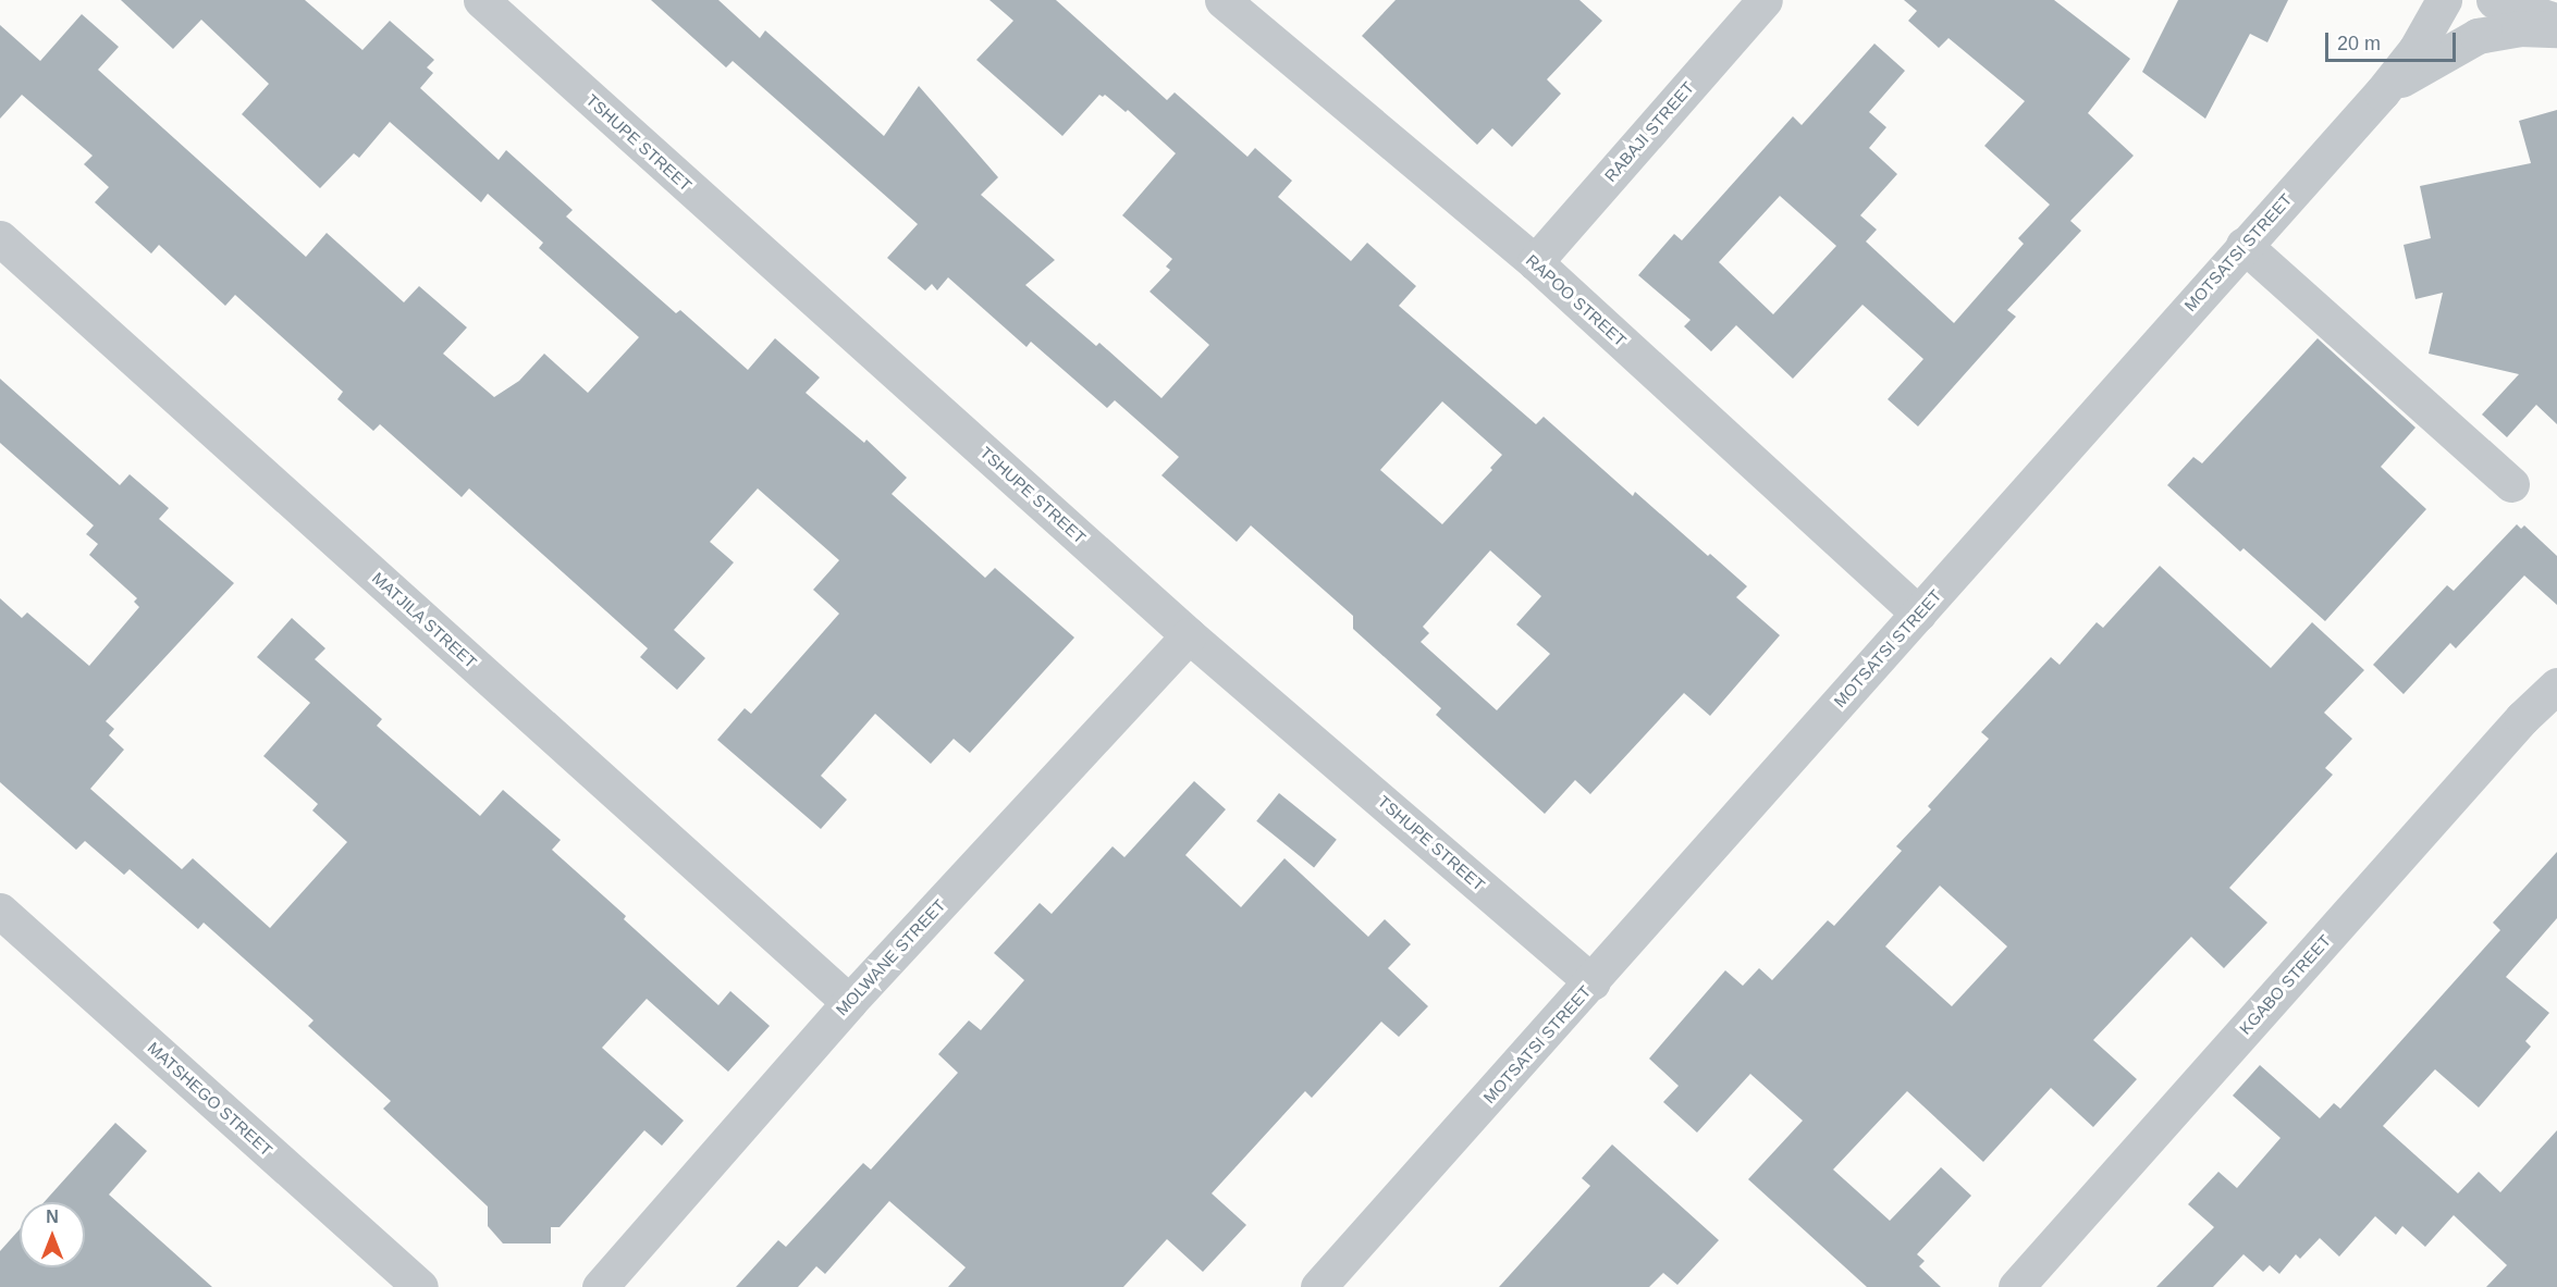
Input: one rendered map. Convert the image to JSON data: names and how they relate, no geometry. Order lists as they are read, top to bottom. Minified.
{"streets":{"street":["RABAJI STREET","TSHUPE STREET","MOTSATSI STREET","RAPOO STREET","MATJILA STREET","MOLWANE STREET","KGABO STREET","MATSHEGO STREET"]},"crossings":[["RABAJI STREET","RAPOO STREET"],["TSHUPE STREET","MOTSATSI STREET"],["TSHUPE STREET","MOLWANE STREET"],["MOTSATSI STREET","RAPOO STREET"],["MATJILA STREET","MOLWANE STREET"]],"scale_bar":"20 m","north":"top"}
